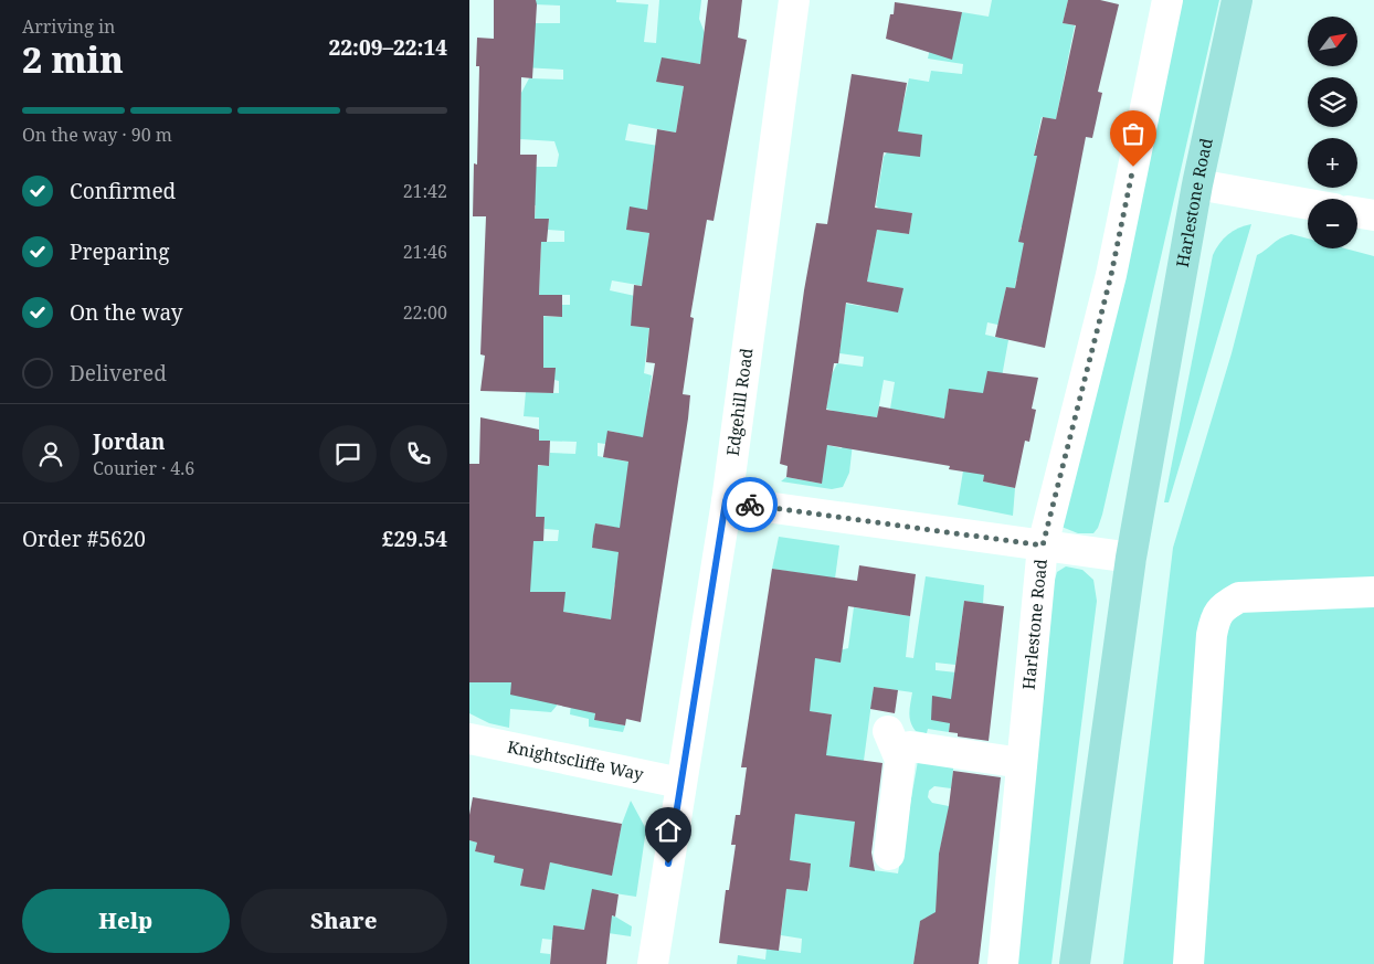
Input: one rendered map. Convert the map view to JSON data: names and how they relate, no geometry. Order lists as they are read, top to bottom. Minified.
{"streets":{"main road":["Harlestone Road"],"street":["Edgehill Road","Knightscliffe Way"]},"crossings":[["Edgehill Road","Knightscliffe Way"]],"north":"top right","page":{"heading":["2 min","Arriving in","22:09–22:14"],"panel":["Jordan","Courier · 4.6","Order #5620","£29.54"],"map_buttons":["+","−"],"bar":"On the way · 90 m","list":[["Confirmed","21:42"],["Preparing","21:46"],["On the way","22:00"],"Delivered"],"buttons":["Help","Share"]}}
